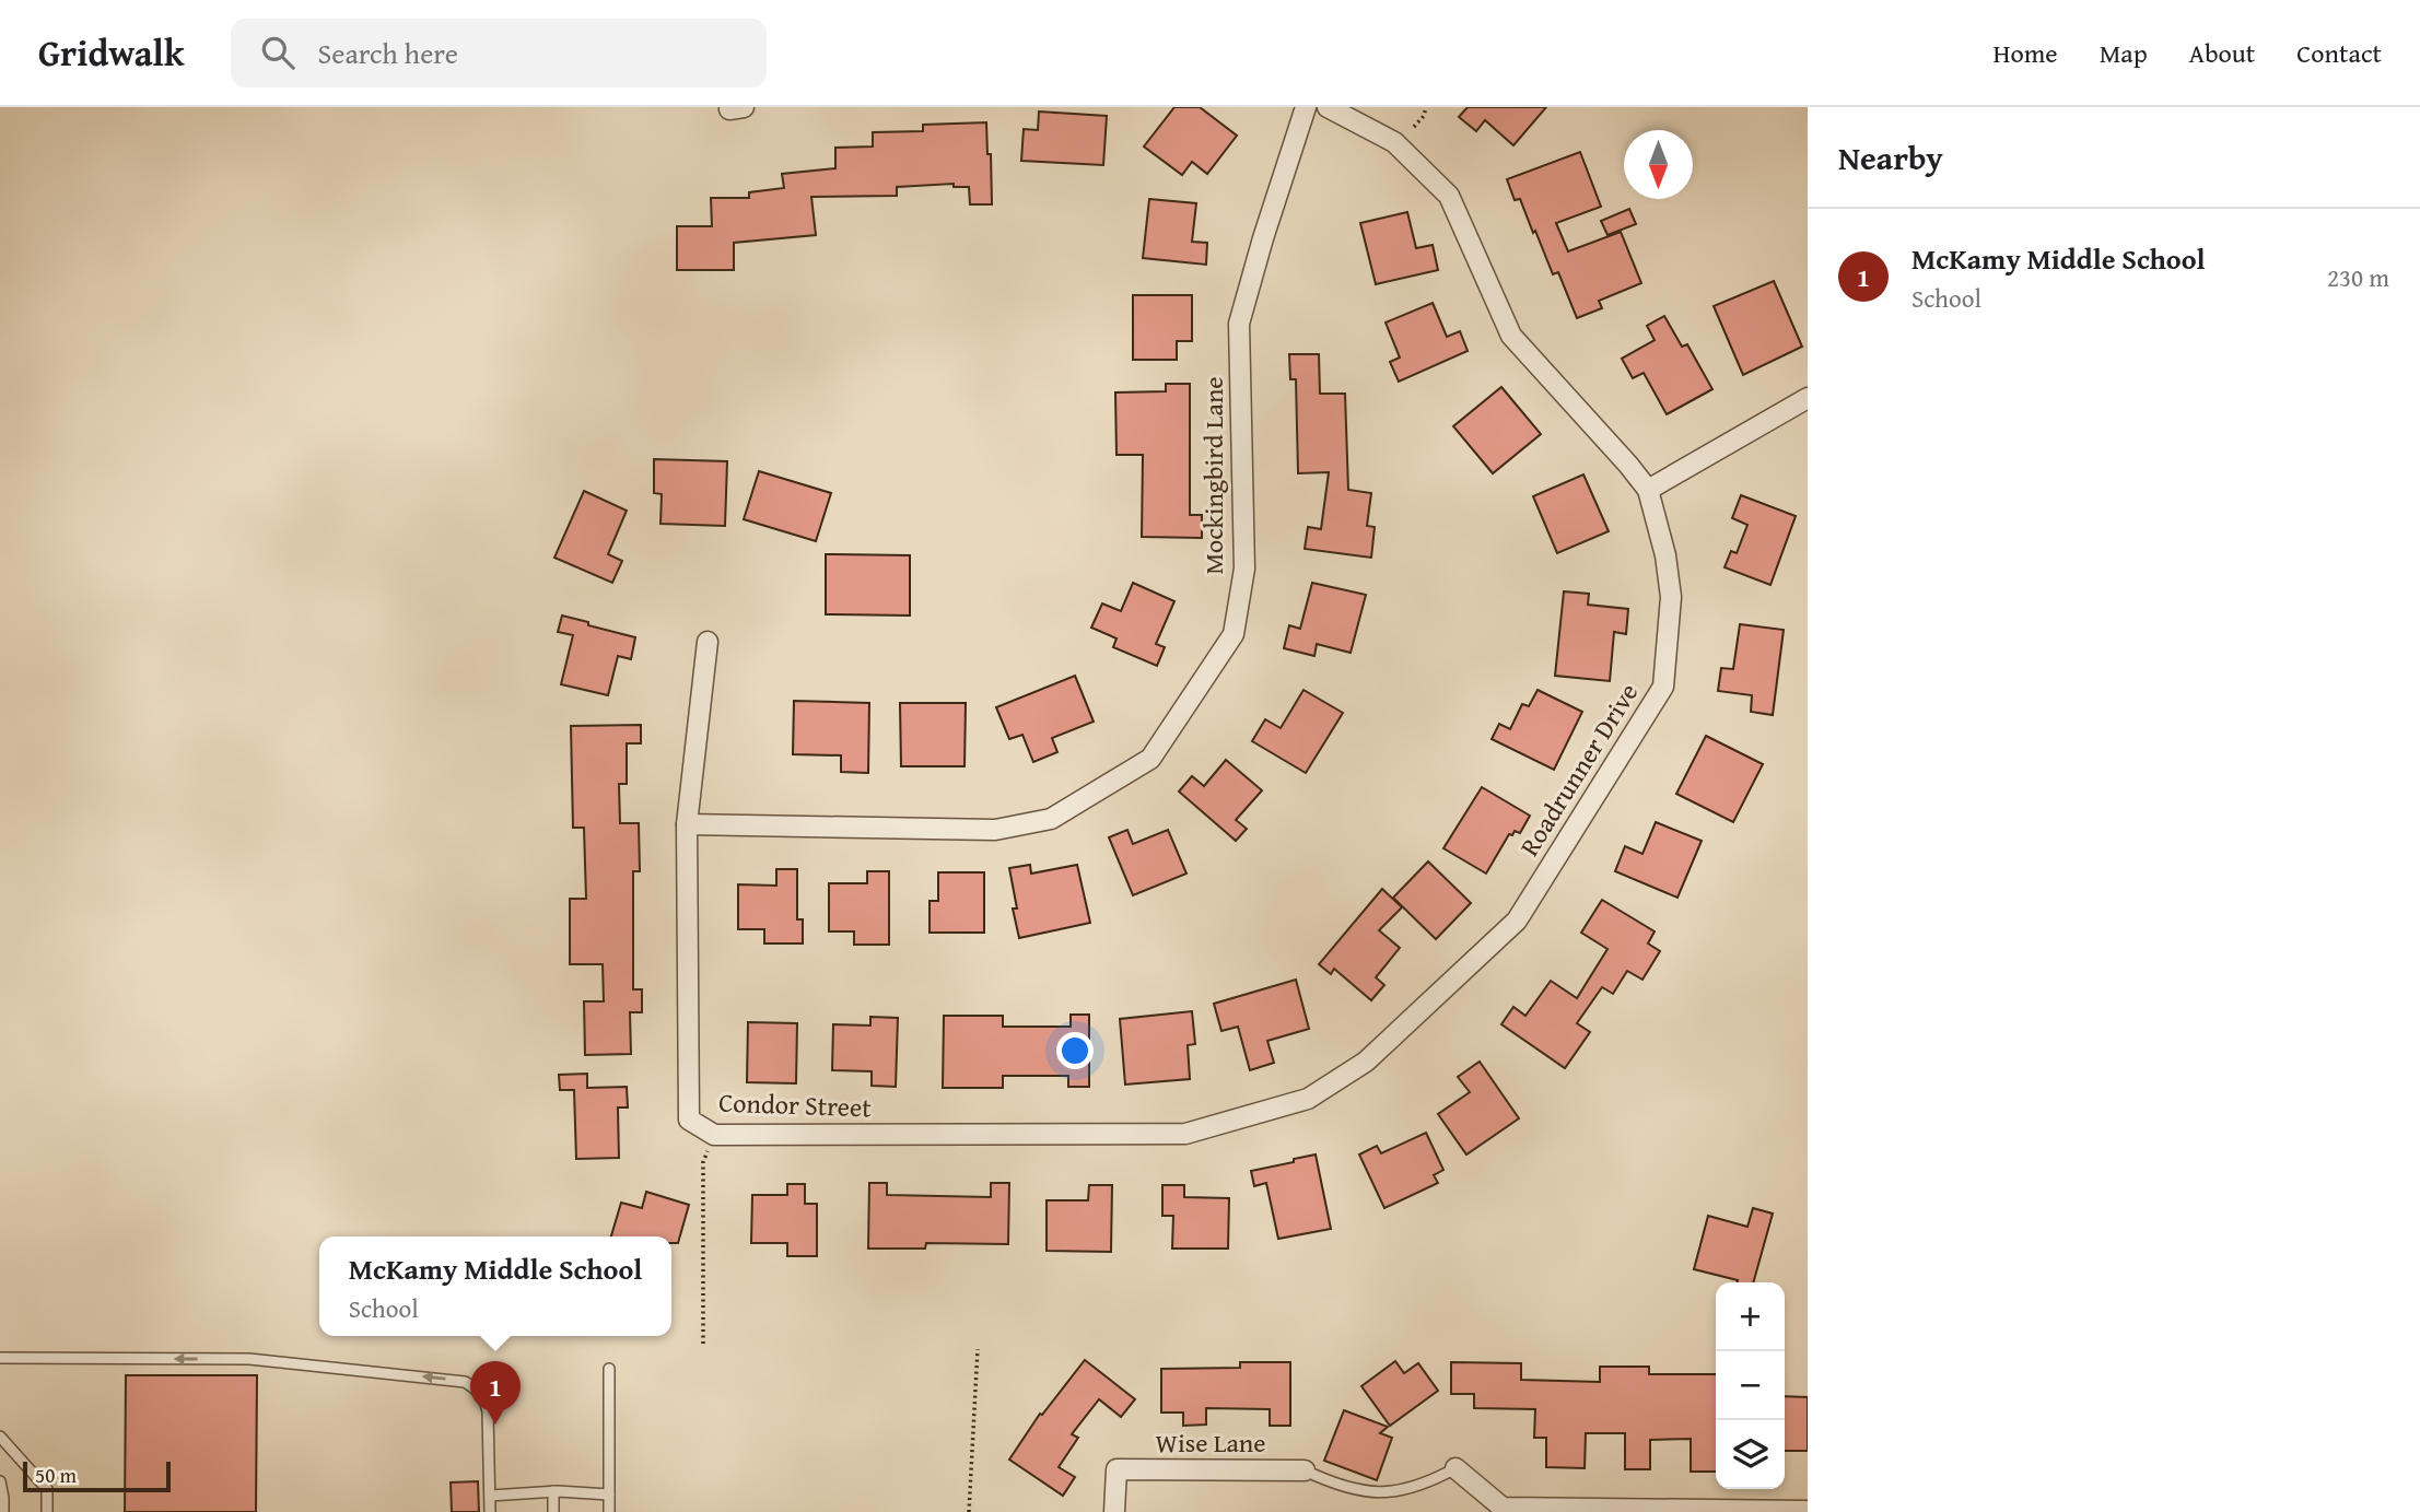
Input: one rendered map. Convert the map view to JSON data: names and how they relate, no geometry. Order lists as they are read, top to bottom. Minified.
{"streets":{"street":["Mockingbird Lane","Roadrunner Drive","Condor Street","Wise Lane"]},"crossings":[["Mockingbird Lane","Condor Street"],["Roadrunner Drive","Condor Street"]],"scale_bar":"50 m","north":"bottom","page":{"header":"Gridwalk","search":"Search here","nav":["Home","Map","About","Contact"],"heading":"Nearby","list":[{"mark":"1","name":"McKamy Middle School","note":"School","value":"230 m"}],"popup":["McKamy Middle School","School"],"map_buttons":["+","−"],"pins":"1","scale":"50 m"}}
